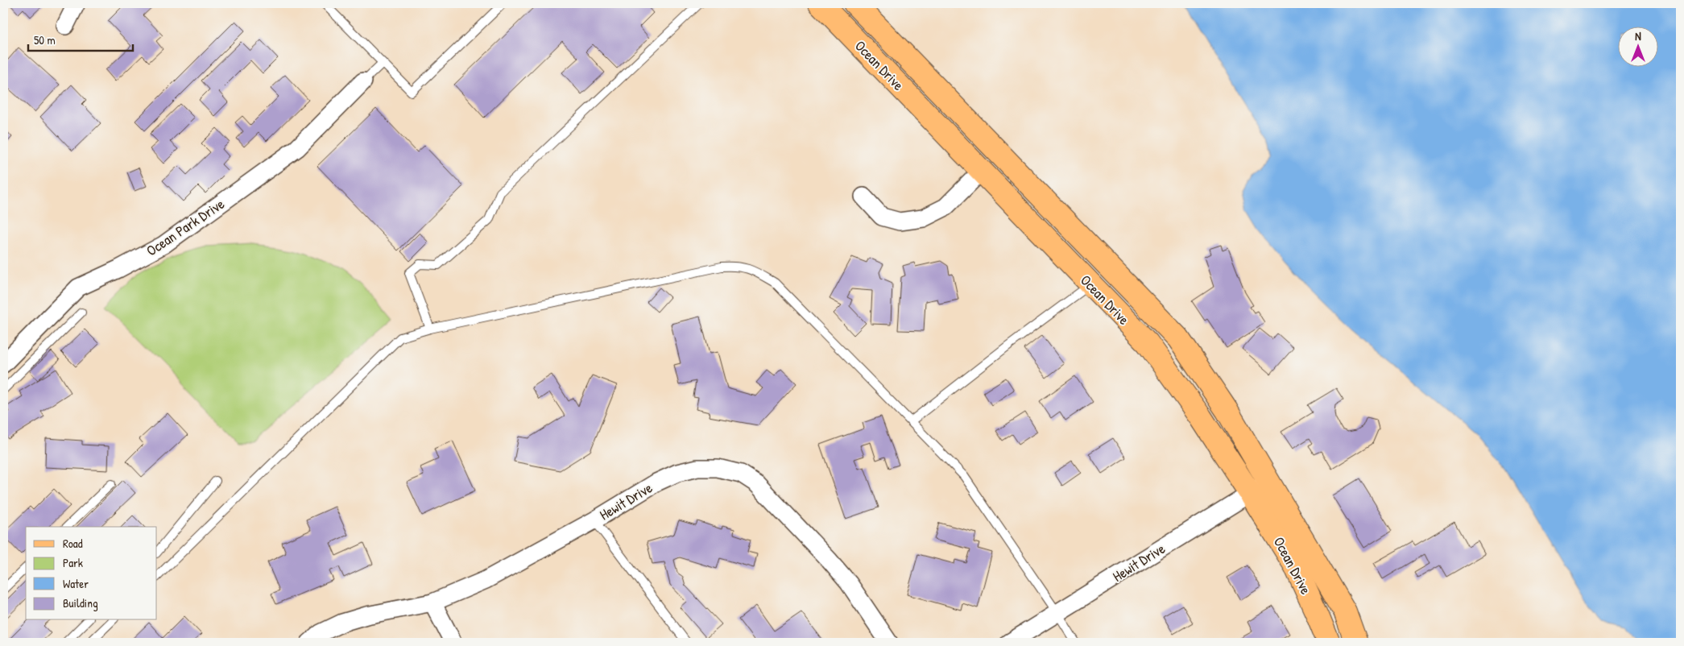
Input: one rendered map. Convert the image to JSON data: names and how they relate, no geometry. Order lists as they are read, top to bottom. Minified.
{"streets":{"main road":["Ocean Drive"],"street":["Ocean Park Drive","Hewit Drive"]},"crossings":[["Ocean Drive","Hewit Drive"]],"legend":["Road","Park","Water","Building"],"scale_bar":"50 m","north":"top"}
